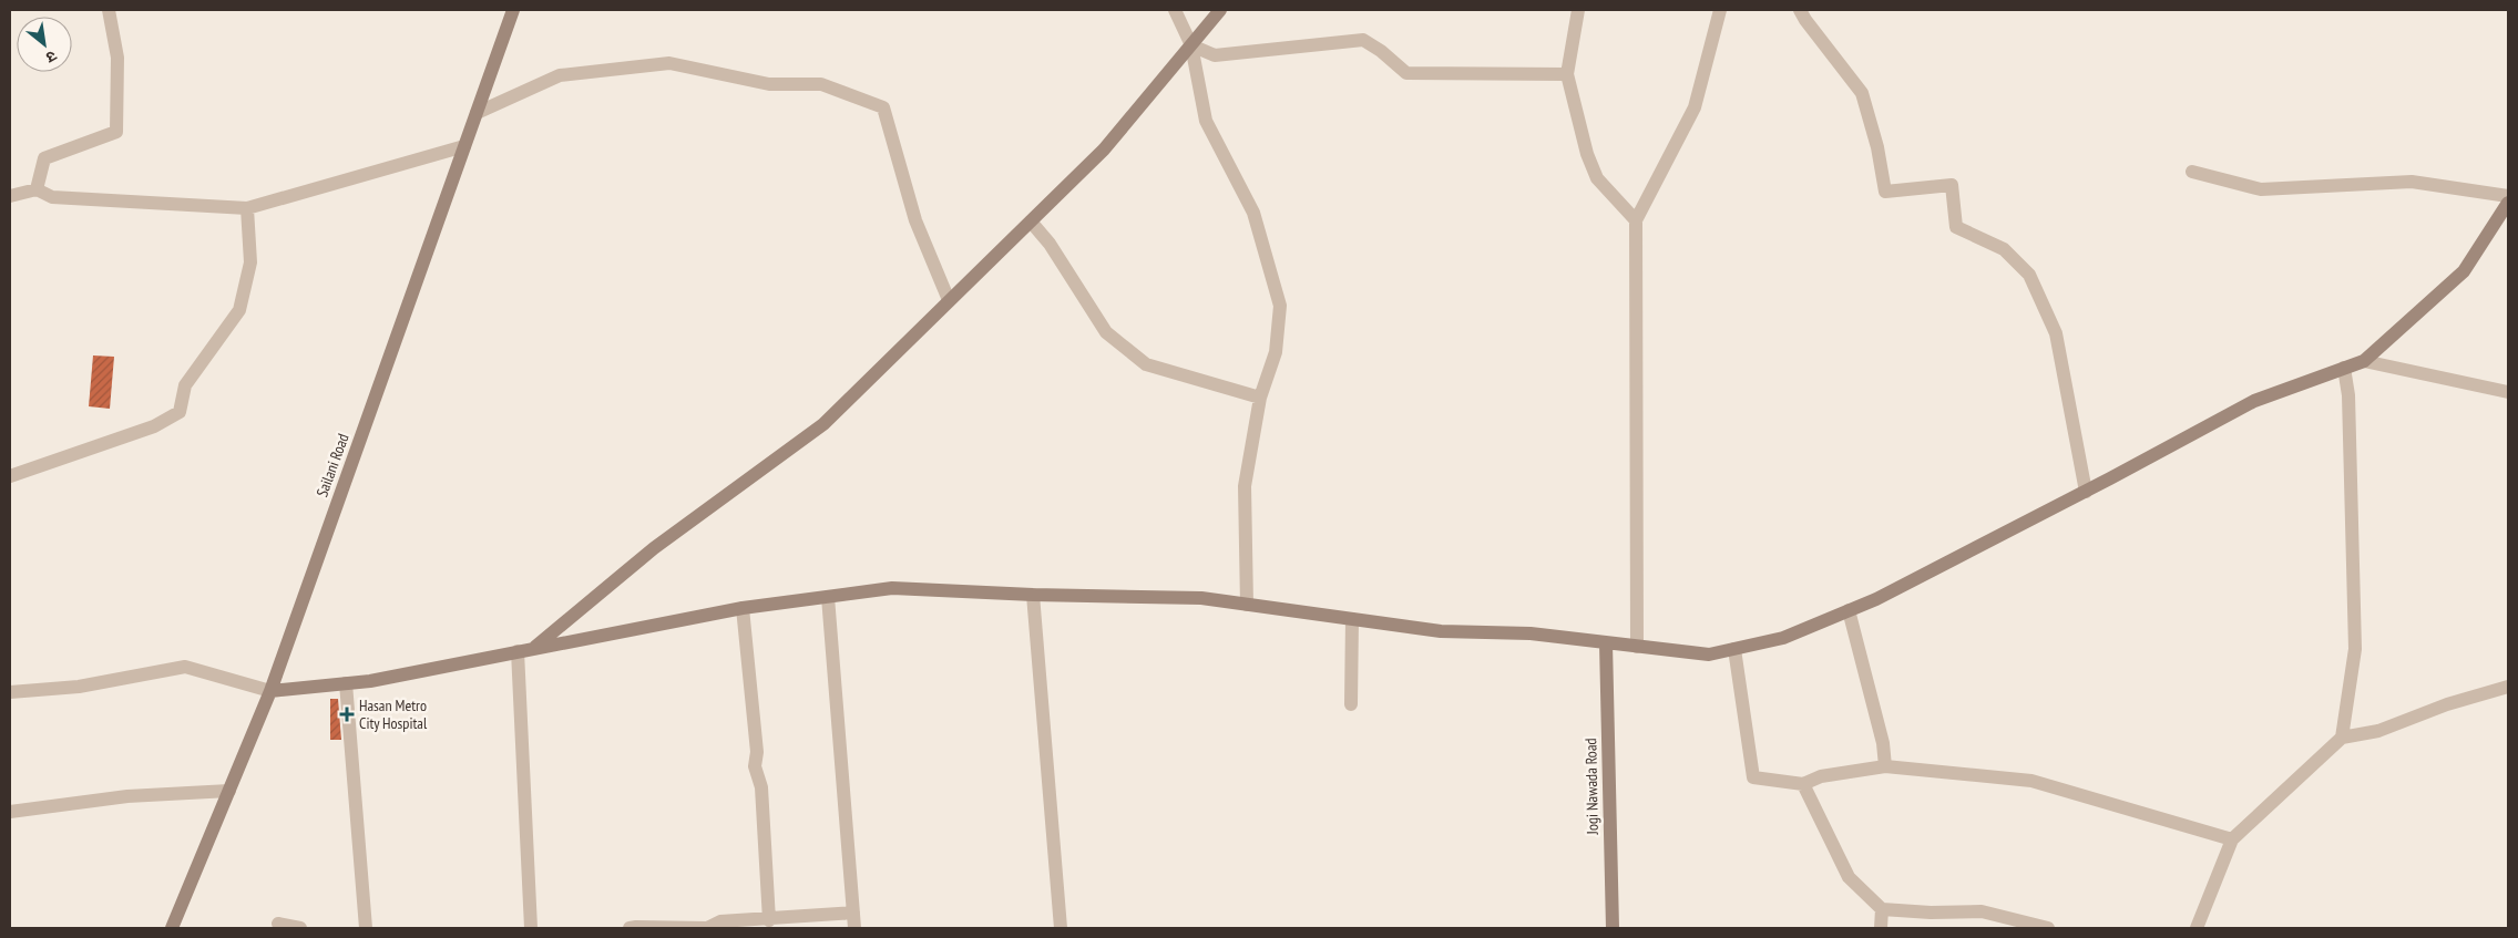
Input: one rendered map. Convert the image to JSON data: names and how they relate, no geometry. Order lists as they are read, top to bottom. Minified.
{"streets":{"street":["Sailani Road","Jogi Nawada Road"]},"places":{"health":["Hasan Metro City Hospital"]},"north":"bottom right"}
